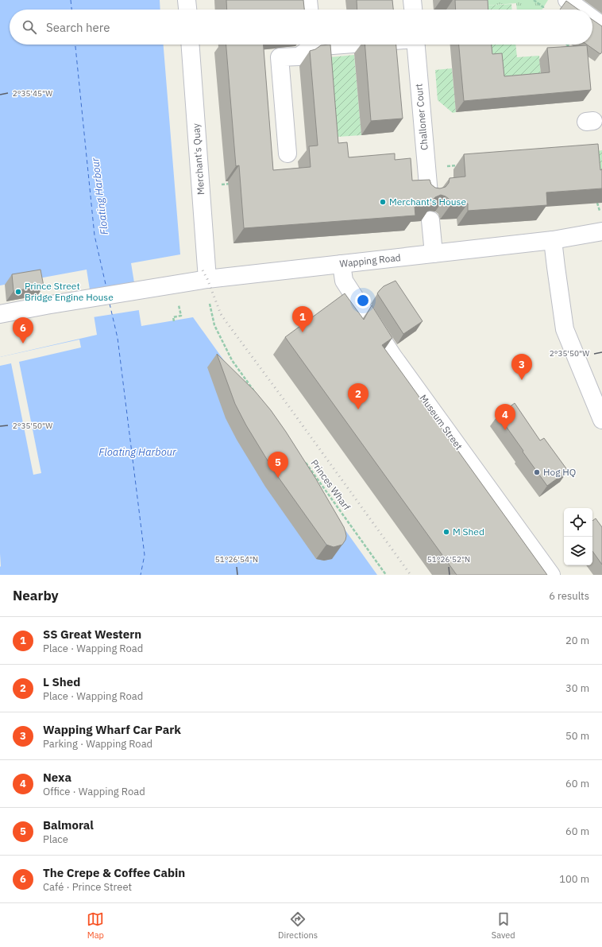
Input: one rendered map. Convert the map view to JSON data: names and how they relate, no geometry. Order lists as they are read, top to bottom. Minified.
{"streets":{"street":["Challoner Court","Merchant's Quay","Wapping Road","Museum Street"],"path":["Princes Wharf"]},"crossings":[["Merchant's Quay","Wapping Road"],["Wapping Road","Museum Street"]],"water":["Floating Harbour"],"places":["Merchant's House","Prince Street Bridge Engine House","Hog HQ","M Shed"],"page":{"search":"Search here","pins":["1","6","3","2","4","5"],"heading":["Nearby","6 results"],"list":[{"mark":"1","name":"SS Great Western","note":"Place · Wapping Road","value":"20 m"},{"mark":"2","name":"L Shed","note":"Place · Wapping Road","value":"30 m"},{"mark":"3","name":"Wapping Wharf Car Park","note":"Parking · Wapping Road","value":"50 m"},{"mark":"4","name":"Nexa","note":"Office · Wapping Road","value":"60 m"},{"mark":"5","name":"Balmoral","note":"Place","value":"60 m"},{"mark":"6","name":"The Crepe & Coffee Cabin","note":"Café · Prince Street","value":"100 m"}],"nav":["Map","Directions","Saved"]},"coordinates":["2°35'45\"W","2°35'50\"W","51°26'54\"N","51°26'52\"N"]}
